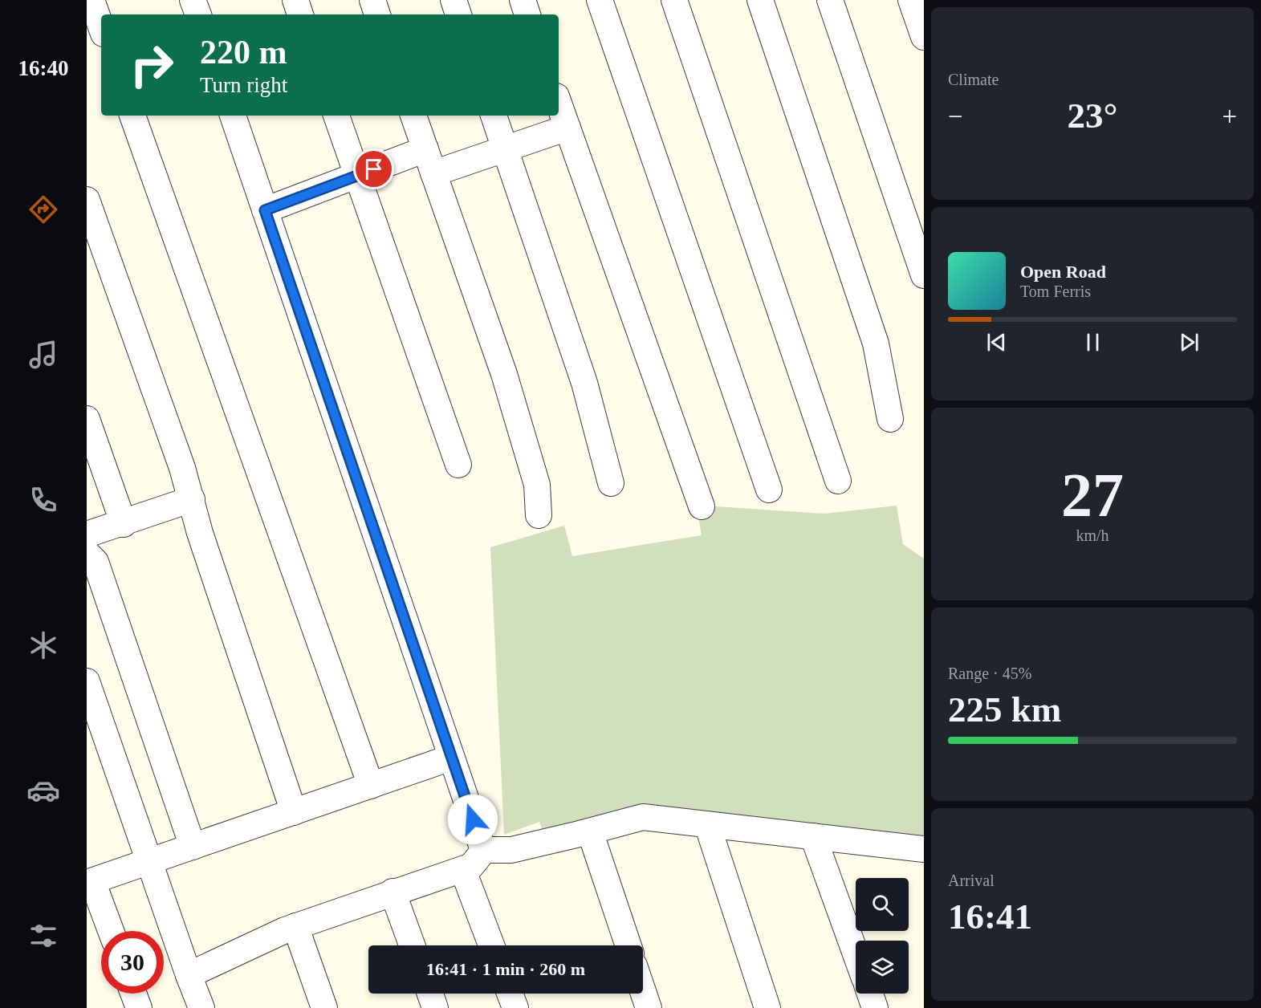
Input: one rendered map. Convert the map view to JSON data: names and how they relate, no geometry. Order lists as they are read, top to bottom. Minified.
{"page":{"tabs":"16:40","tile":["Climate",["27","km/h"],["Range · 45%","225 km"],["Arrival","16:41"]],"turn":["220 m","Turn right"],"heat":["−","23°","+"],"song":["Open Road","Tom Ferris"],"limit":"30","trip":"16:41 · 1 min · 260 m"}}
